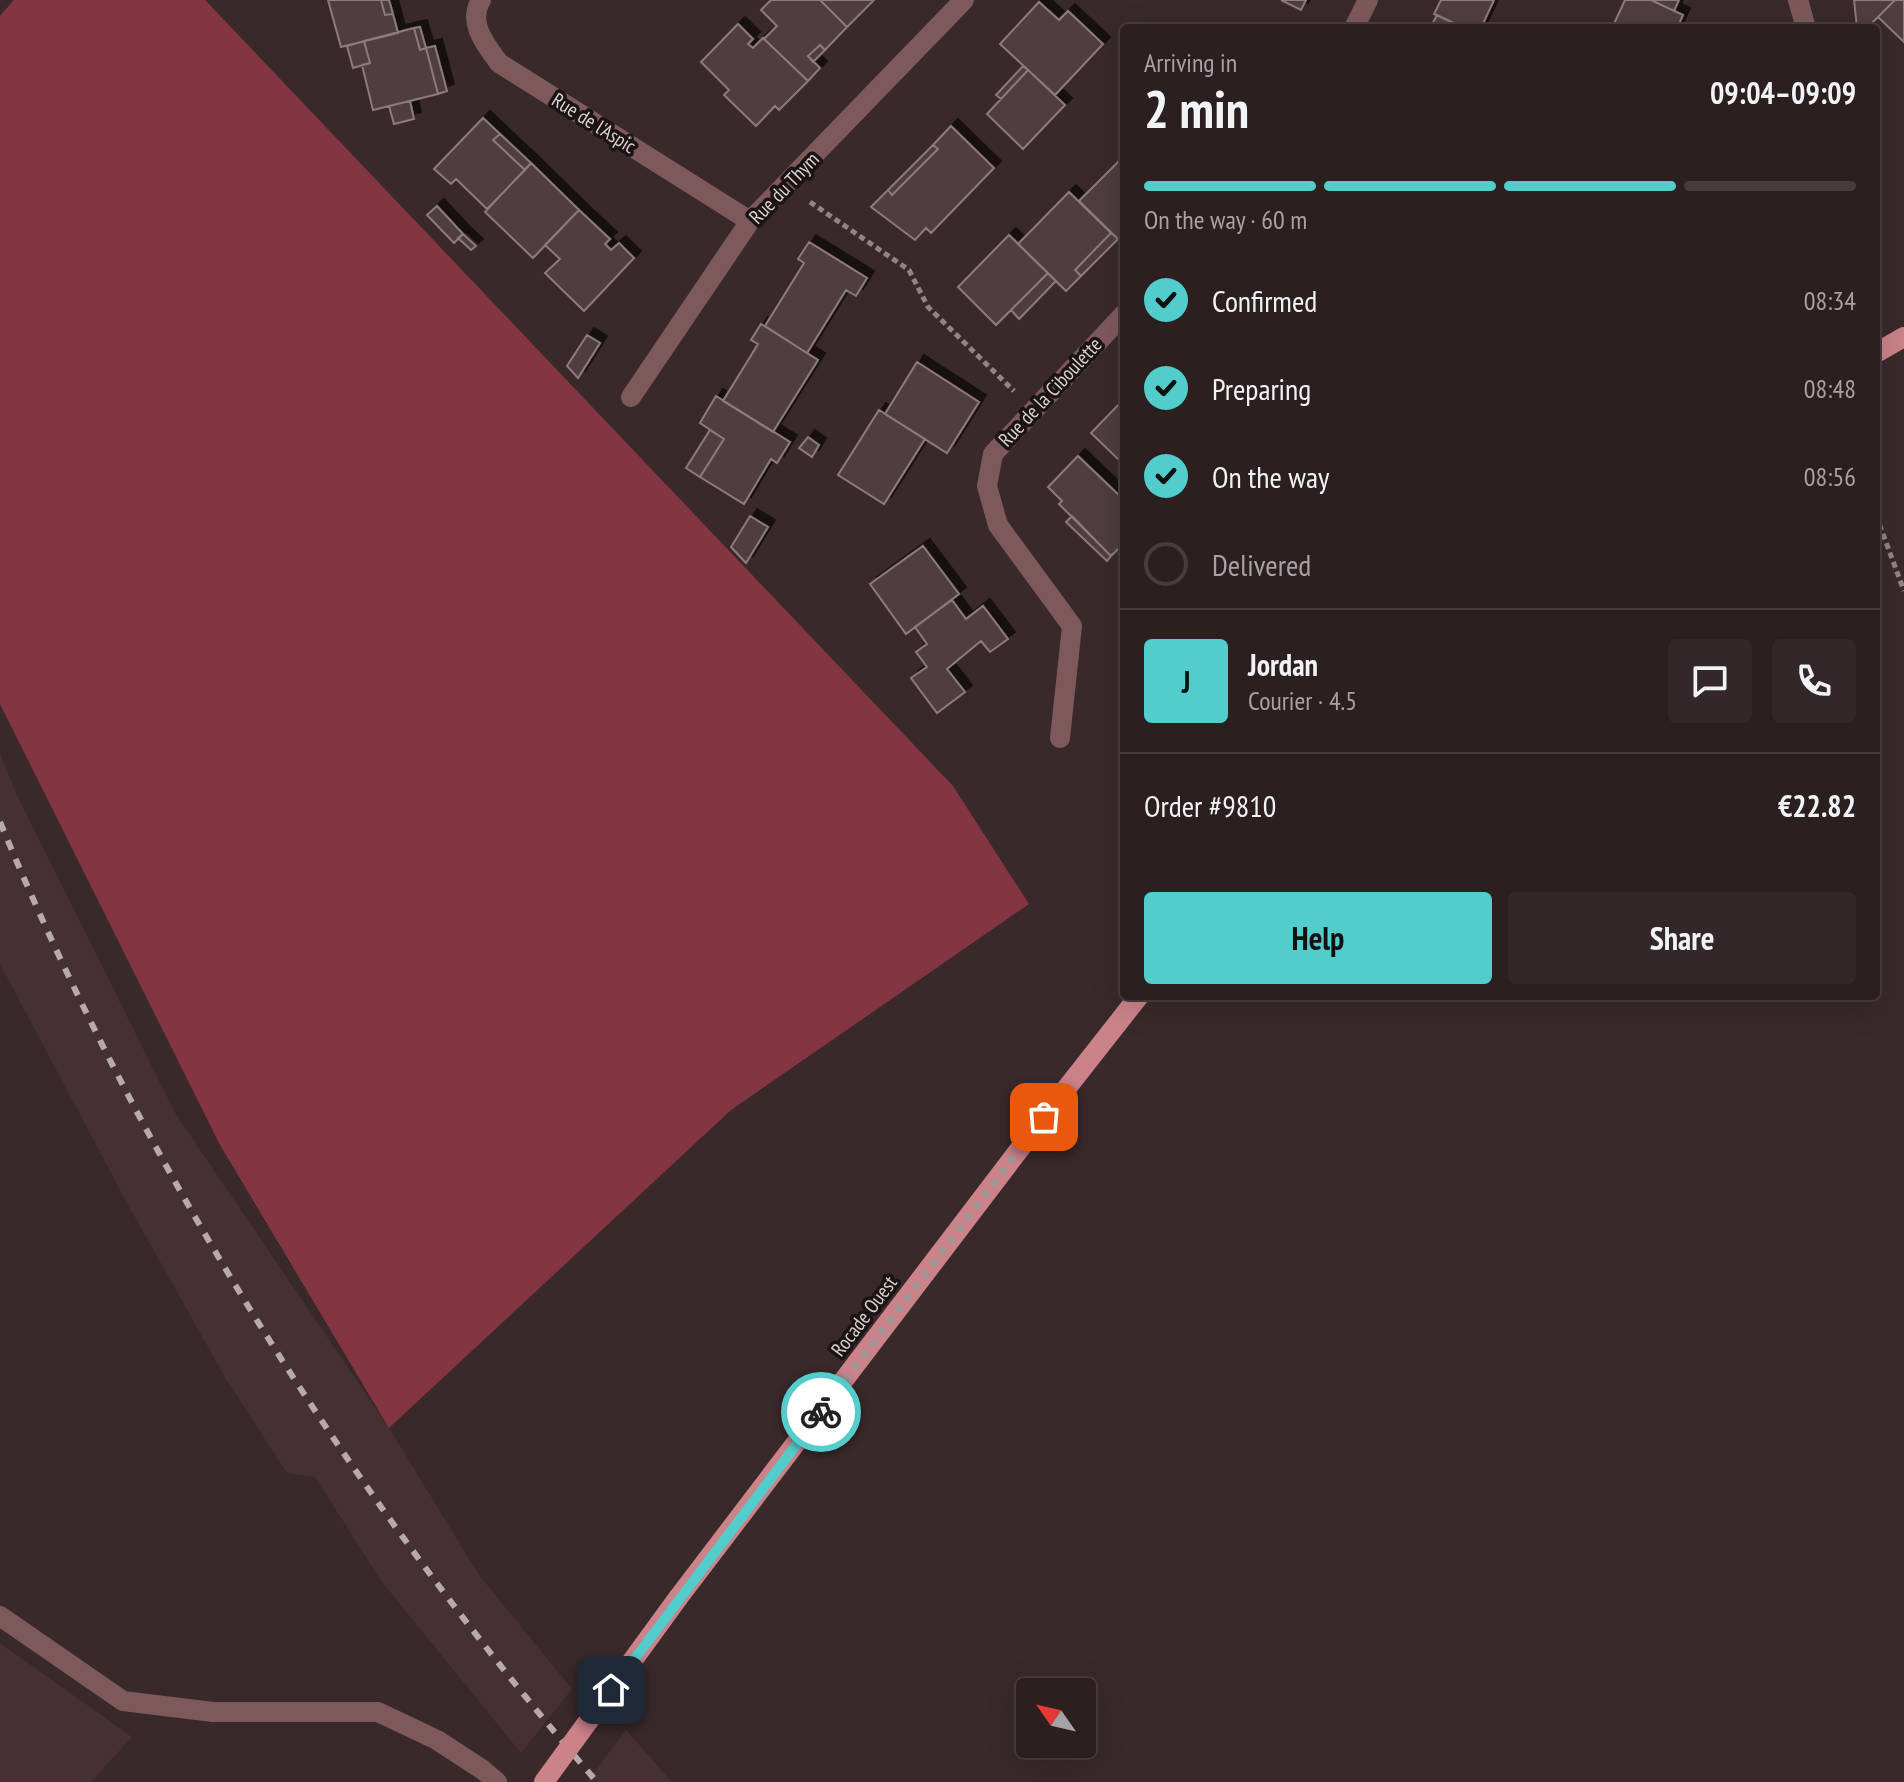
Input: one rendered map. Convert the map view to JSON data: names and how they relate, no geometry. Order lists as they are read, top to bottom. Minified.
{"streets":{"main road":["Rocade Ouest"],"street":["Rue de l'Aspic","Rue du Thym","Rue de la Ciboulette"]},"crossings":[["Rue de l'Aspic","Rue du Thym"]],"north":"top left","page":{"heading":["2 min","Arriving in","09:04–09:09"],"panel":["Jordan","Courier · 4.5","Order #9810","€22.82"],"bar":"On the way · 60 m","list":[["Confirmed","08:34"],["Preparing","08:48"],["On the way","08:56"],"Delivered"],"round":"J","buttons":["Help","Share"]}}
